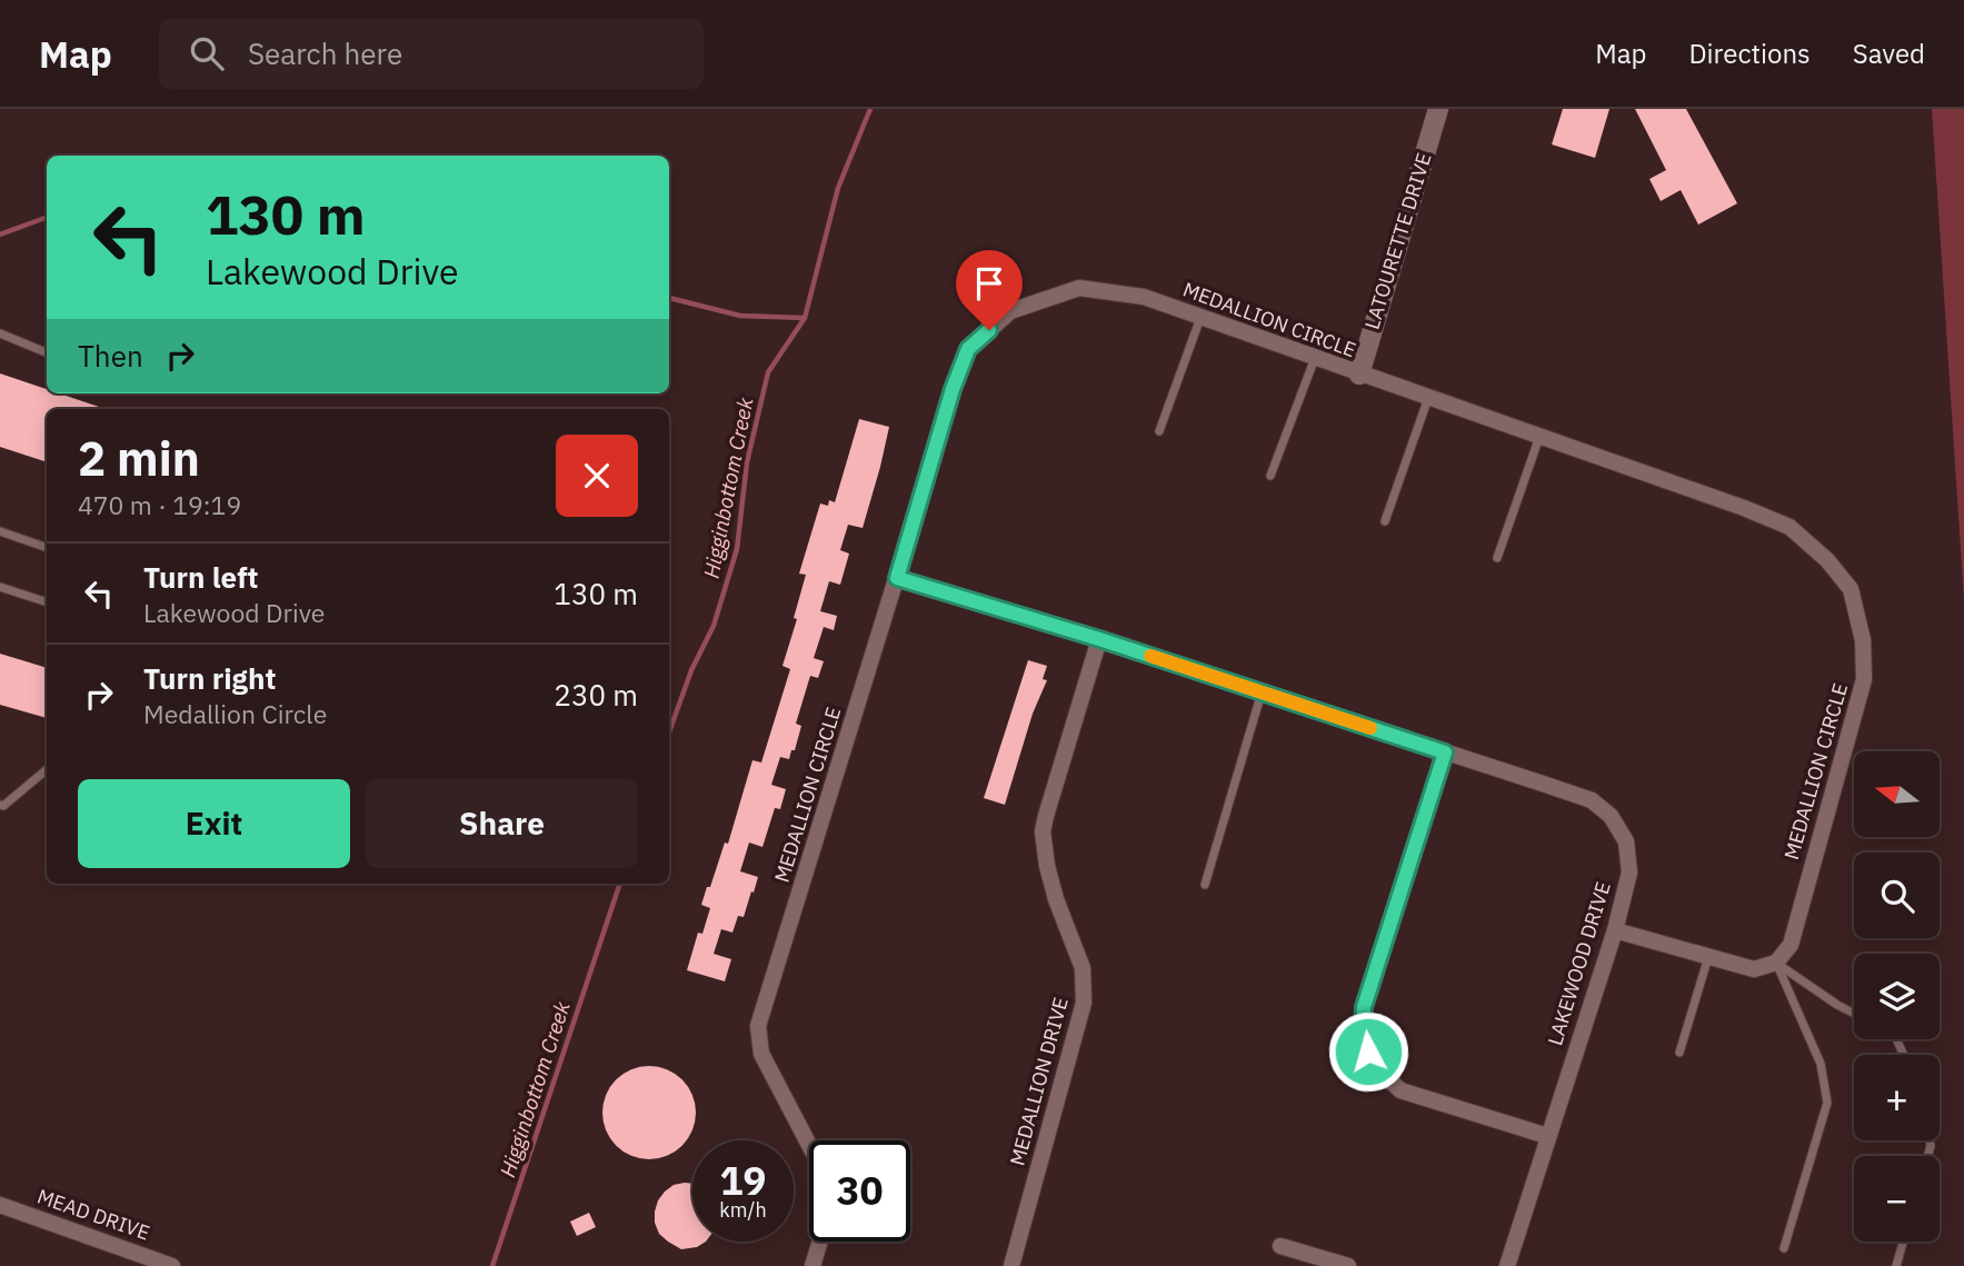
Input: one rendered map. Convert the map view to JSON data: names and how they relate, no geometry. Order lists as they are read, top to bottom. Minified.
{"streets":{"street":["LATOURETTE DRIVE","MEDALLION CIRCLE","LAKEWOOD DRIVE","MEDALLION DRIVE","MEAD DRIVE"]},"crossings":[["LATOURETTE DRIVE","MEDALLION CIRCLE"],["MEDALLION CIRCLE","LAKEWOOD DRIVE"],["LAKEWOOD DRIVE","MEDALLION DRIVE"]],"water":["Higginbottom Creek"],"north":"left","page":{"header":"Map","search":"Search here","nav":["Map","Directions","Saved"],"turn":["130 m","Lakewood Drive"],"then":"Then","heading":["2 min","470 m · 19:19"],"list":[{"name":"Turn left","note":"Lakewood Drive","value":"130 m"},{"name":"Turn right","note":"Medallion Circle","value":"230 m"}],"map_buttons":["+","−"],"buttons":["Exit","Share"],"speed":"19 km/h","limit":"30"}}
